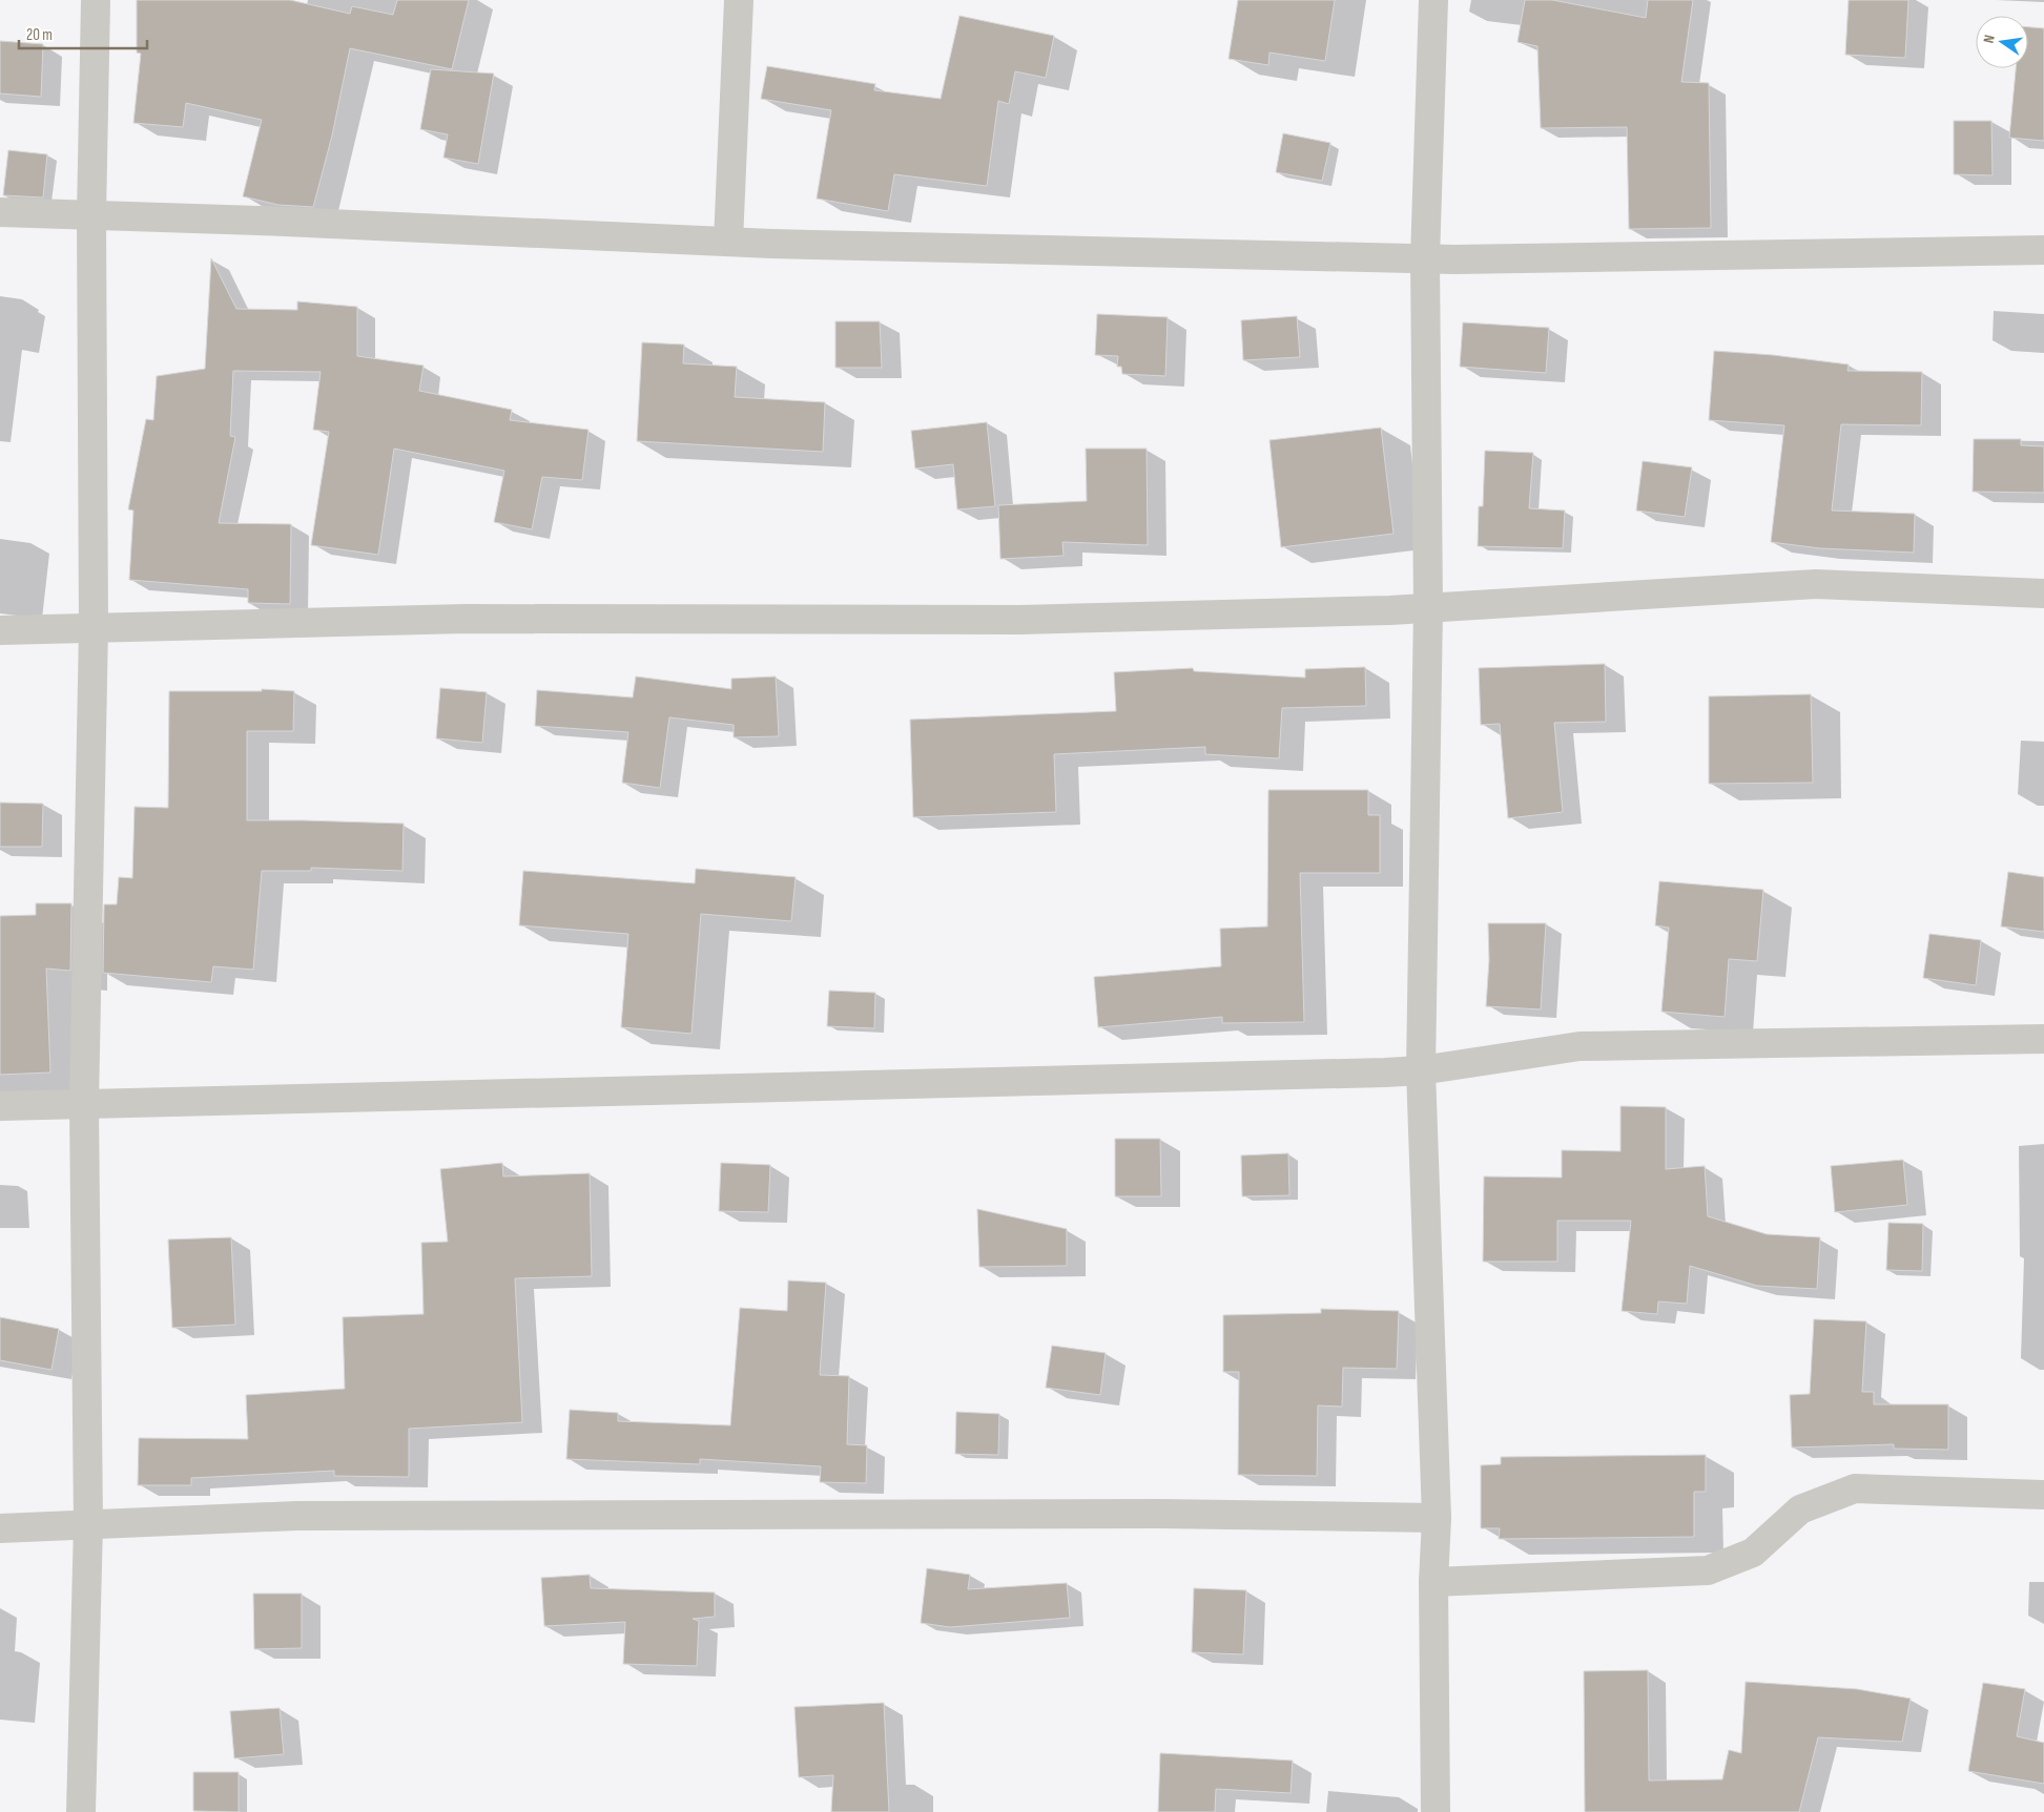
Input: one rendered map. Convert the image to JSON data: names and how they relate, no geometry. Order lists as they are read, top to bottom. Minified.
{"scale_bar":"20 m","north":"left"}
